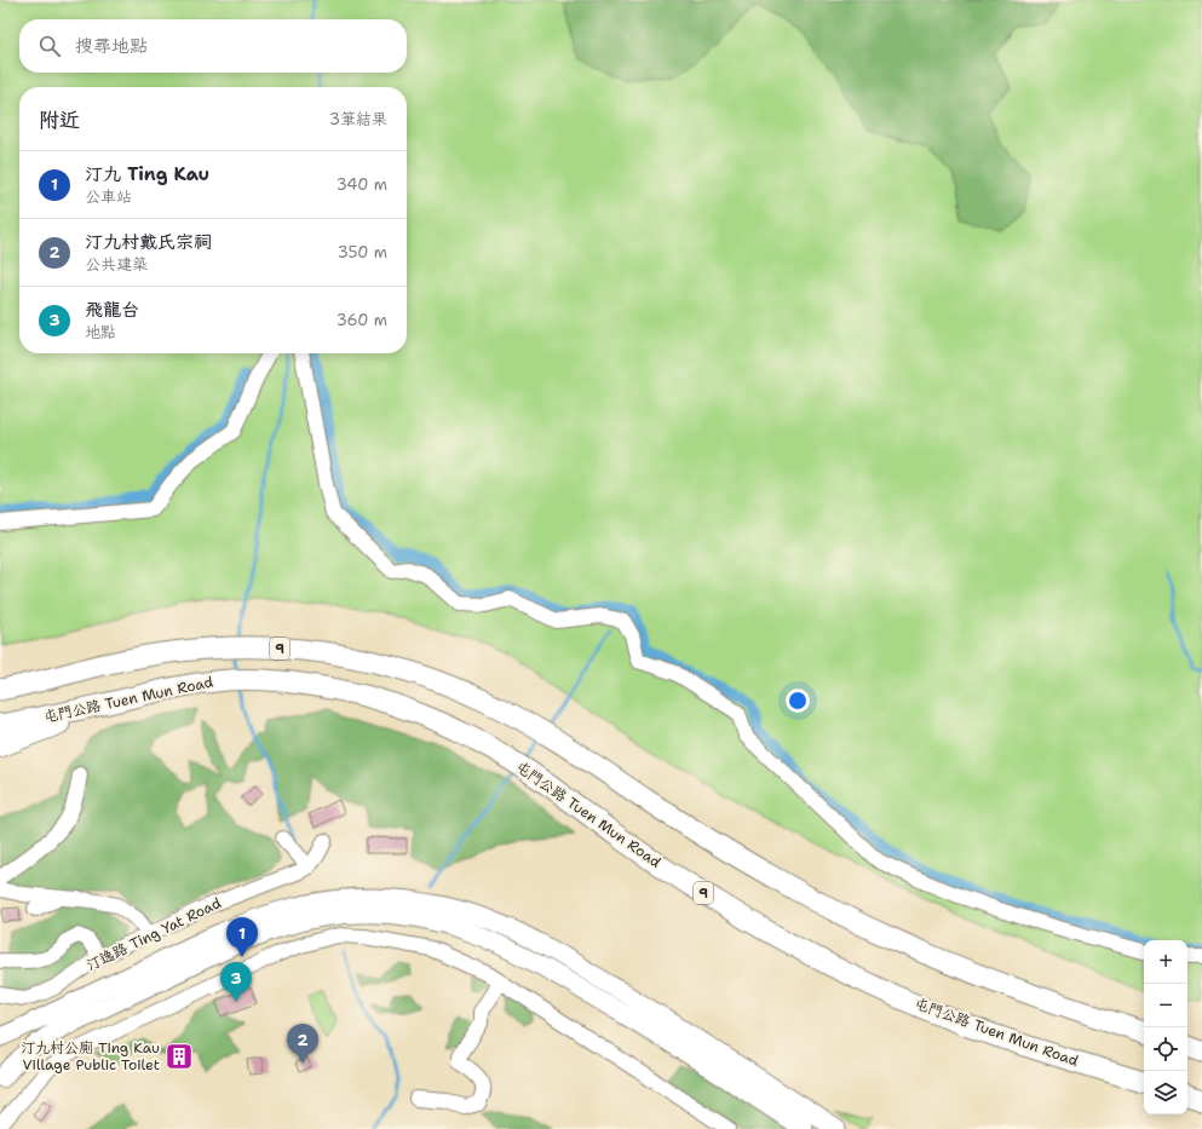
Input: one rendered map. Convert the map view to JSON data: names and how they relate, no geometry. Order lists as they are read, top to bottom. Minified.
{"streets":{"highway":["9","屯門公路 Tuen Mun Road"],"street":["汀逸路 Ting Yat Road"]},"places":{"building":["汀九村公廁 Ting Kau Village Public Toilet"]},"page":{"search":"搜尋地點","heading":["附近","3筆結果"],"list":[{"mark":"1","name":"汀九 Ting Kau","note":"公車站","value":"340 m"},{"mark":"2","name":"汀九村戴氏宗祠","note":"公共建築","value":"350 m"},{"mark":"3","name":"飛龍台","note":"地點","value":"360 m"}],"pins":["1","3","2"],"map_buttons":["+","−"]}}
